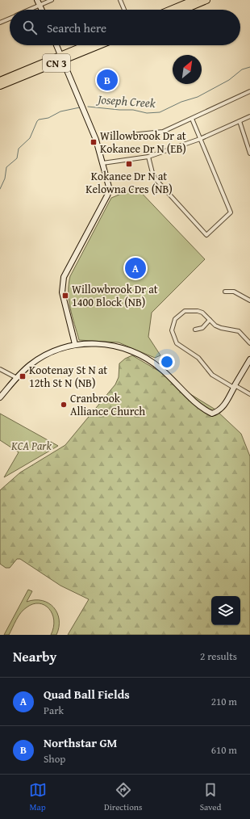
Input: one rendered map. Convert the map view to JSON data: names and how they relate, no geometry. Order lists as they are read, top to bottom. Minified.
{"streets":{"highway":["CN 3"]},"water":["Joseph Creek"],"parks":["KCA Park"],"places":{"transit":["Willowbrook Dr at Kokanee Dr N (EB)","Kokanee Dr N at Kelowna Cres (NB)","Willowbrook Dr at 1400 Block (NB)","Kootenay St N at 12th St N (NB)"],"other":["Cranbrook Alliance Church"]},"north":"top right","page":{"search":"Search here","pins":["B","A"],"heading":["Nearby","2 results"],"list":[{"mark":"A","name":"Quad Ball Fields","note":"Park","value":"210 m"},{"mark":"B","name":"Northstar GM","note":"Shop","value":"610 m"}],"nav":["Map","Directions","Saved"]}}
